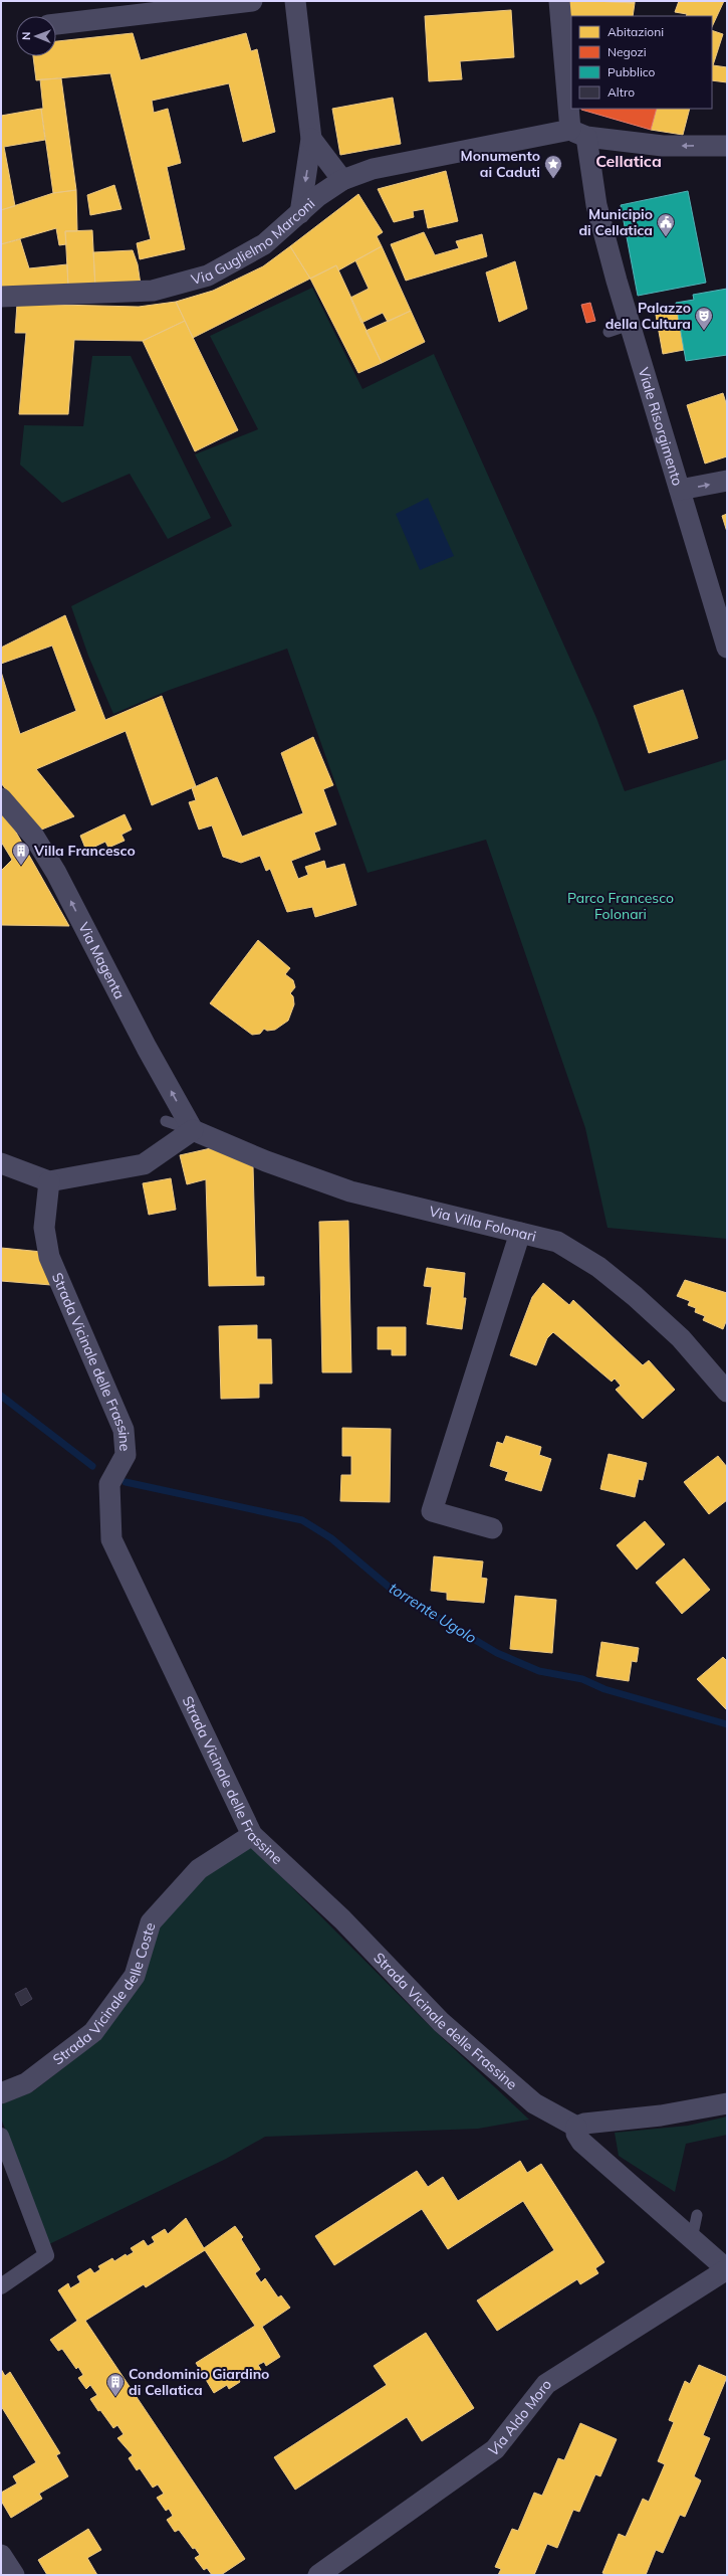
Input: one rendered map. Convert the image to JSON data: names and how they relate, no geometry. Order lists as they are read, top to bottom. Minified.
{"streets":{"street":["Via Guglielmo Marconi","Viale Risorgimento","Via Magenta","Via Villa Folonari","Strada Vicinale delle Frassine","Strada Vicinale delle Coste","Via Aldo Moro"]},"crossings":[["Via Guglielmo Marconi","Viale Risorgimento"],["Via Magenta","Via Villa Folonari"],["Strada Vicinale delle Frassine","Strada Vicinale delle Coste"],["Strada Vicinale delle Frassine","Via Aldo Moro"]],"one_way":["Via Magenta"],"districts":["Cellatica"],"water":["torrente Ugolo"],"parks":["Parco Francesco Folonari"],"places":{"place":["Monumento ai Caduti"],"public building":["Municipio di Cellatica"],"theatre":["Palazzo della Cultura"],"building":["Villa Francesco","Condominio Giardino di Cellatica"]},"legend":["Abitazioni","Negozi","Pubblico","Altro"],"north":"left"}
